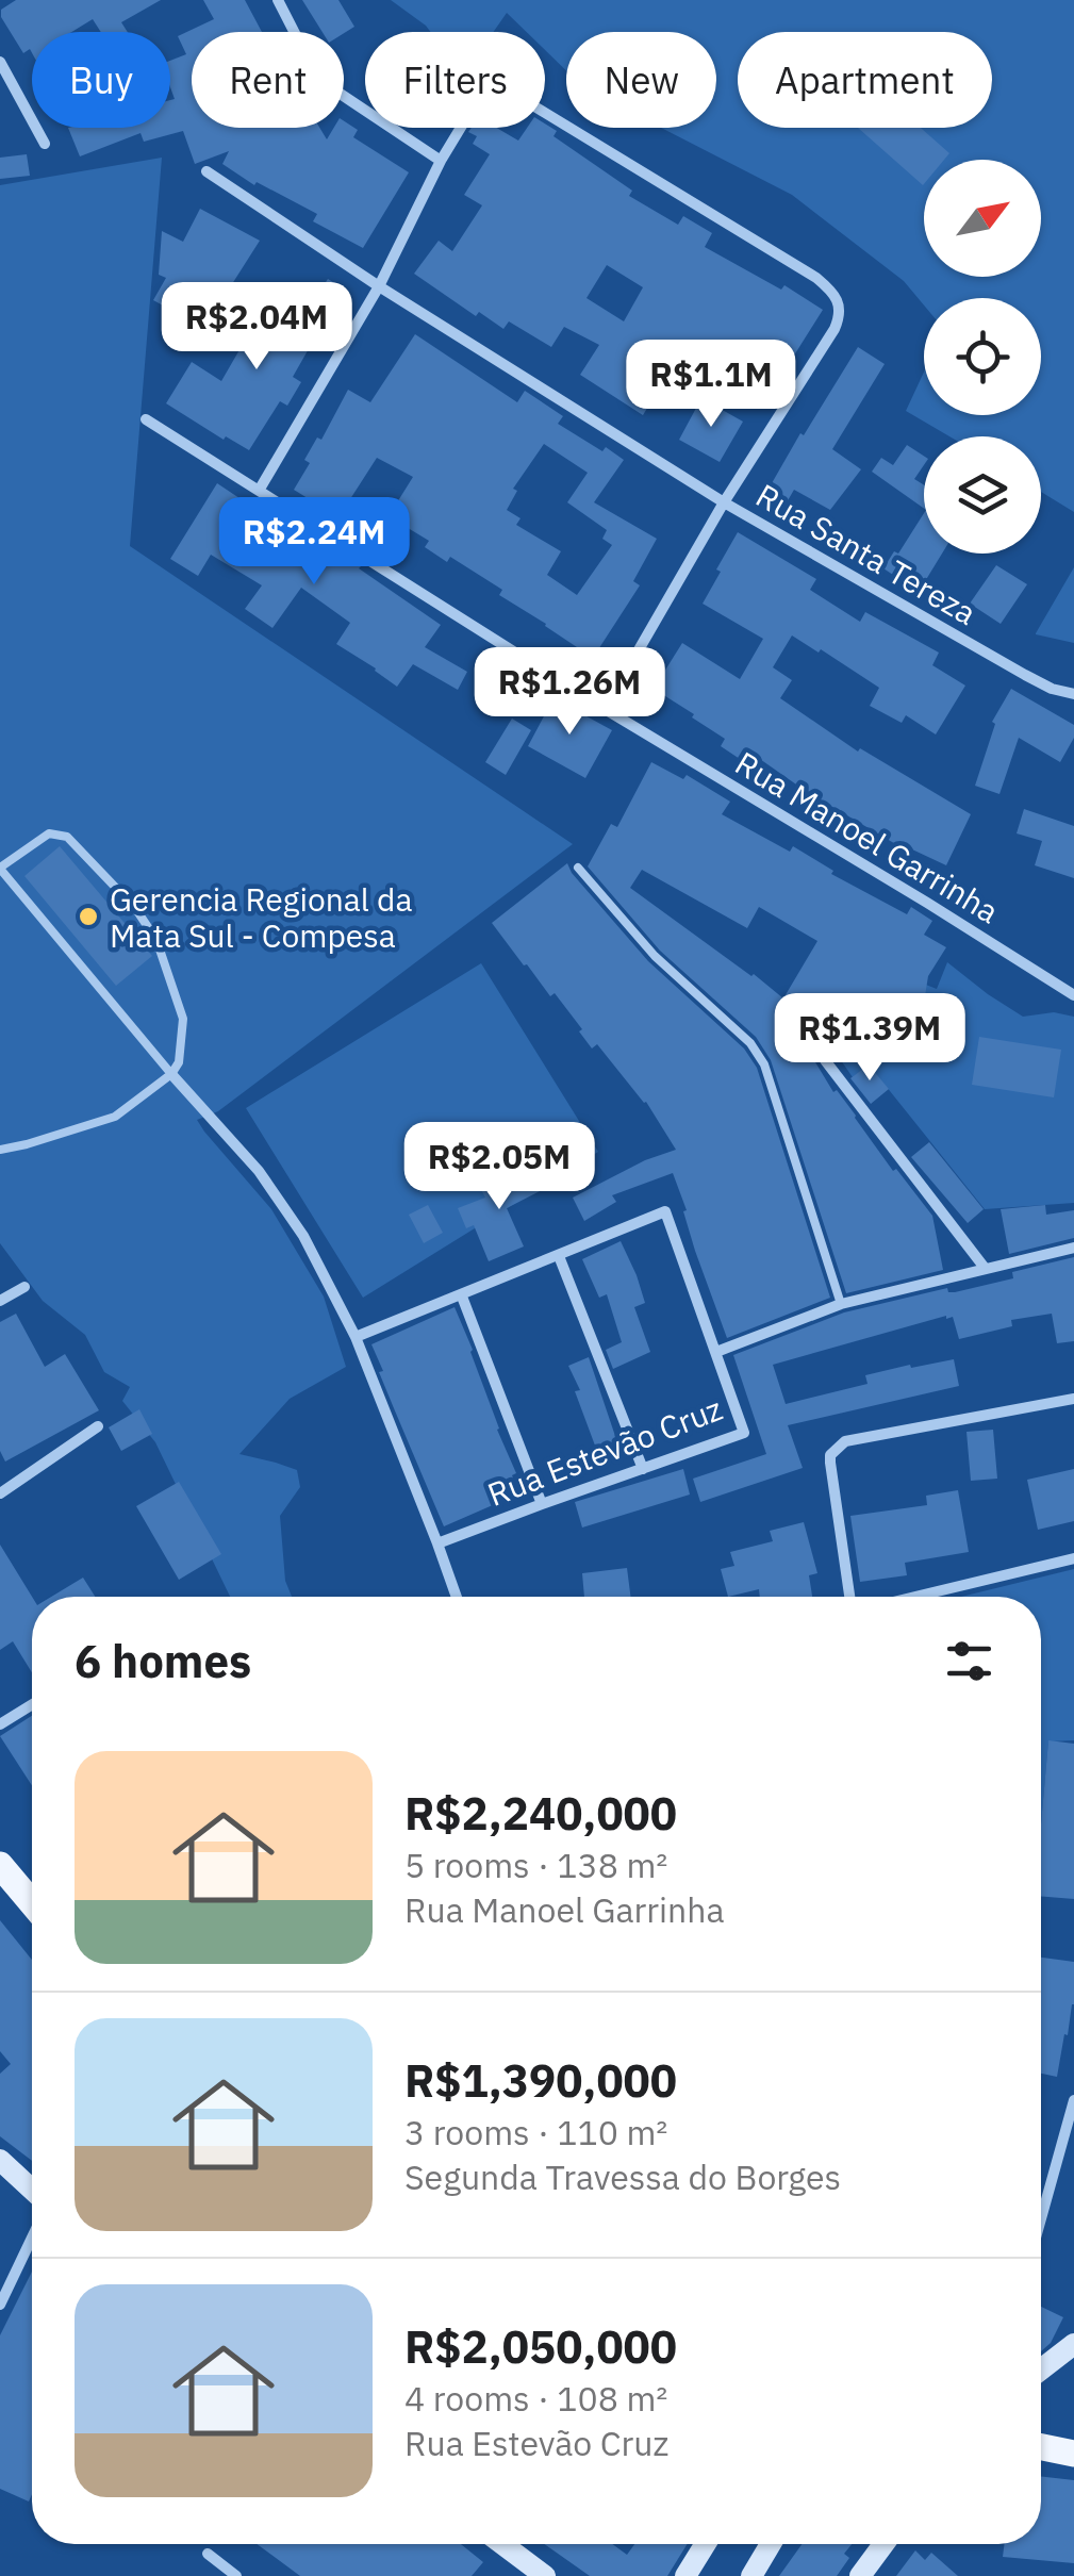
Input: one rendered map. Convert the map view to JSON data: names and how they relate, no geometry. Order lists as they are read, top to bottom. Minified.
{"streets":{"street":["Rua Santa Tereza","Rua Manoel Garrinha","Rua Estevão Cruz"]},"places":["Gerencia Regional da Mata Sul - Compesa"],"north":"top right","page":{"chip":["Buy","Rent","Filters","New","Apartment"],"price":["R$2.04M","R$1.1M","R$2.24M","R$1.26M","R$1.39M","R$2.05M"],"heading":"6 homes","list":[{"name":"R$2,240,000","note":"5 rooms · 138 m² · Rua Manoel Garrinha"},{"name":"R$1,390,000","note":"3 rooms · 110 m² · Segunda Travessa do Borges"},{"name":"R$2,050,000","note":"4 rooms · 108 m² · Rua Estevão Cruz"}]}}
